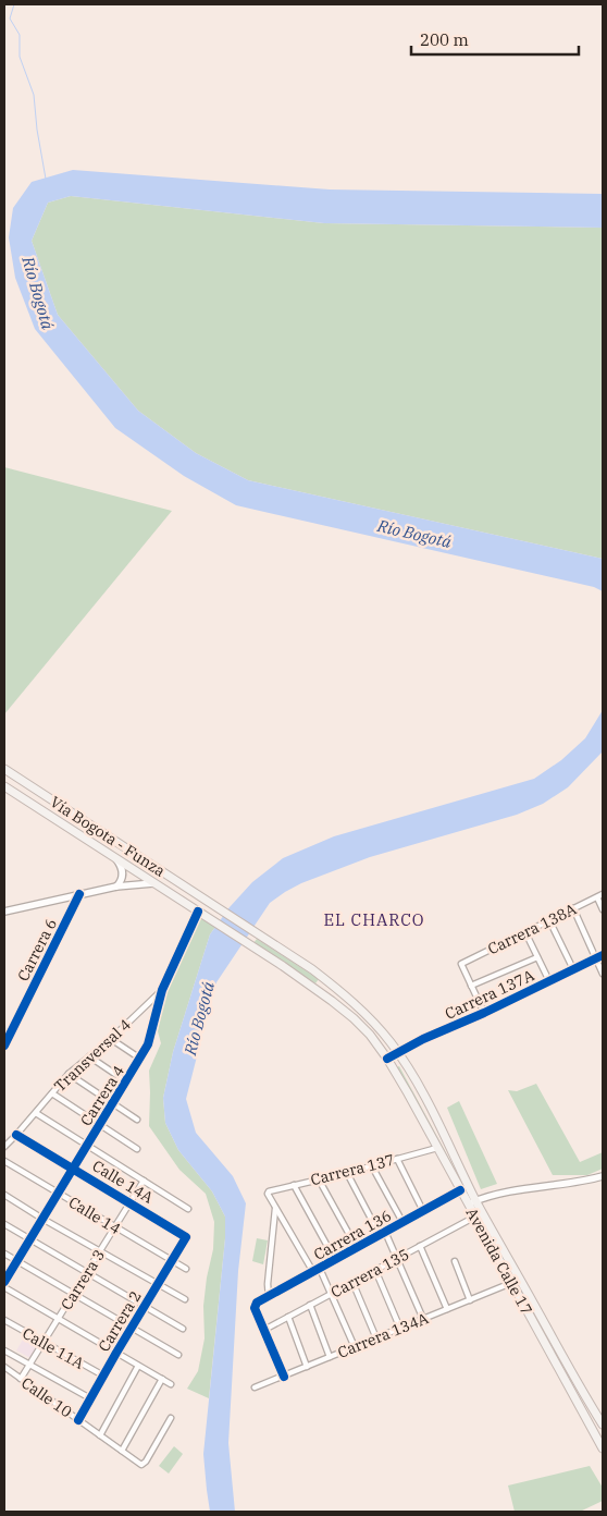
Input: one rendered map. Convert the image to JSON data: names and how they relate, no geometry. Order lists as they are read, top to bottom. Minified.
{"streets":{"main road":["Vía Bogota - Funza","Avenida Calle 17"],"street":["Carrera 138A","Carrera 6","Carrera 137A","Transversal 4","Carrera 4","Carrera 137","Calle 14A","Calle 14","Carrera 136","Carrera 135","Carrera 3","Carrera 2","Carrera 134A","Calle 11A","Calle 10"]},"crossings":[["Vía Bogota - Funza","Avenida Calle 17"],["Carrera 137A","Avenida Calle 17"],["Transversal 4","Carrera 4"],["Transversal 4","Calle 14A"],["Carrera 4","Calle 14A"],["Carrera 4","Calle 14"],["Carrera 4","Avenida Calle 17"],["Carrera 137","Avenida Calle 17"],["Calle 14A","Carrera 3"],["Calle 14A","Carrera 2"],["Calle 14","Carrera 3"],["Calle 14","Carrera 2"],["Carrera 136","Avenida Calle 17"],["Carrera 136","Carrera 135"],["Avenida Calle 17","Carrera 135"],["Avenida Calle 17","Carrera 134A"],["Carrera 3","Calle 11A"],["Carrera 3","Calle 10"],["Carrera 2","Calle 11A"],["Carrera 2","Calle 10"]],"districts":["EL CHARCO"],"water":["Río Bogotá"],"scale_bar":"200 m"}
